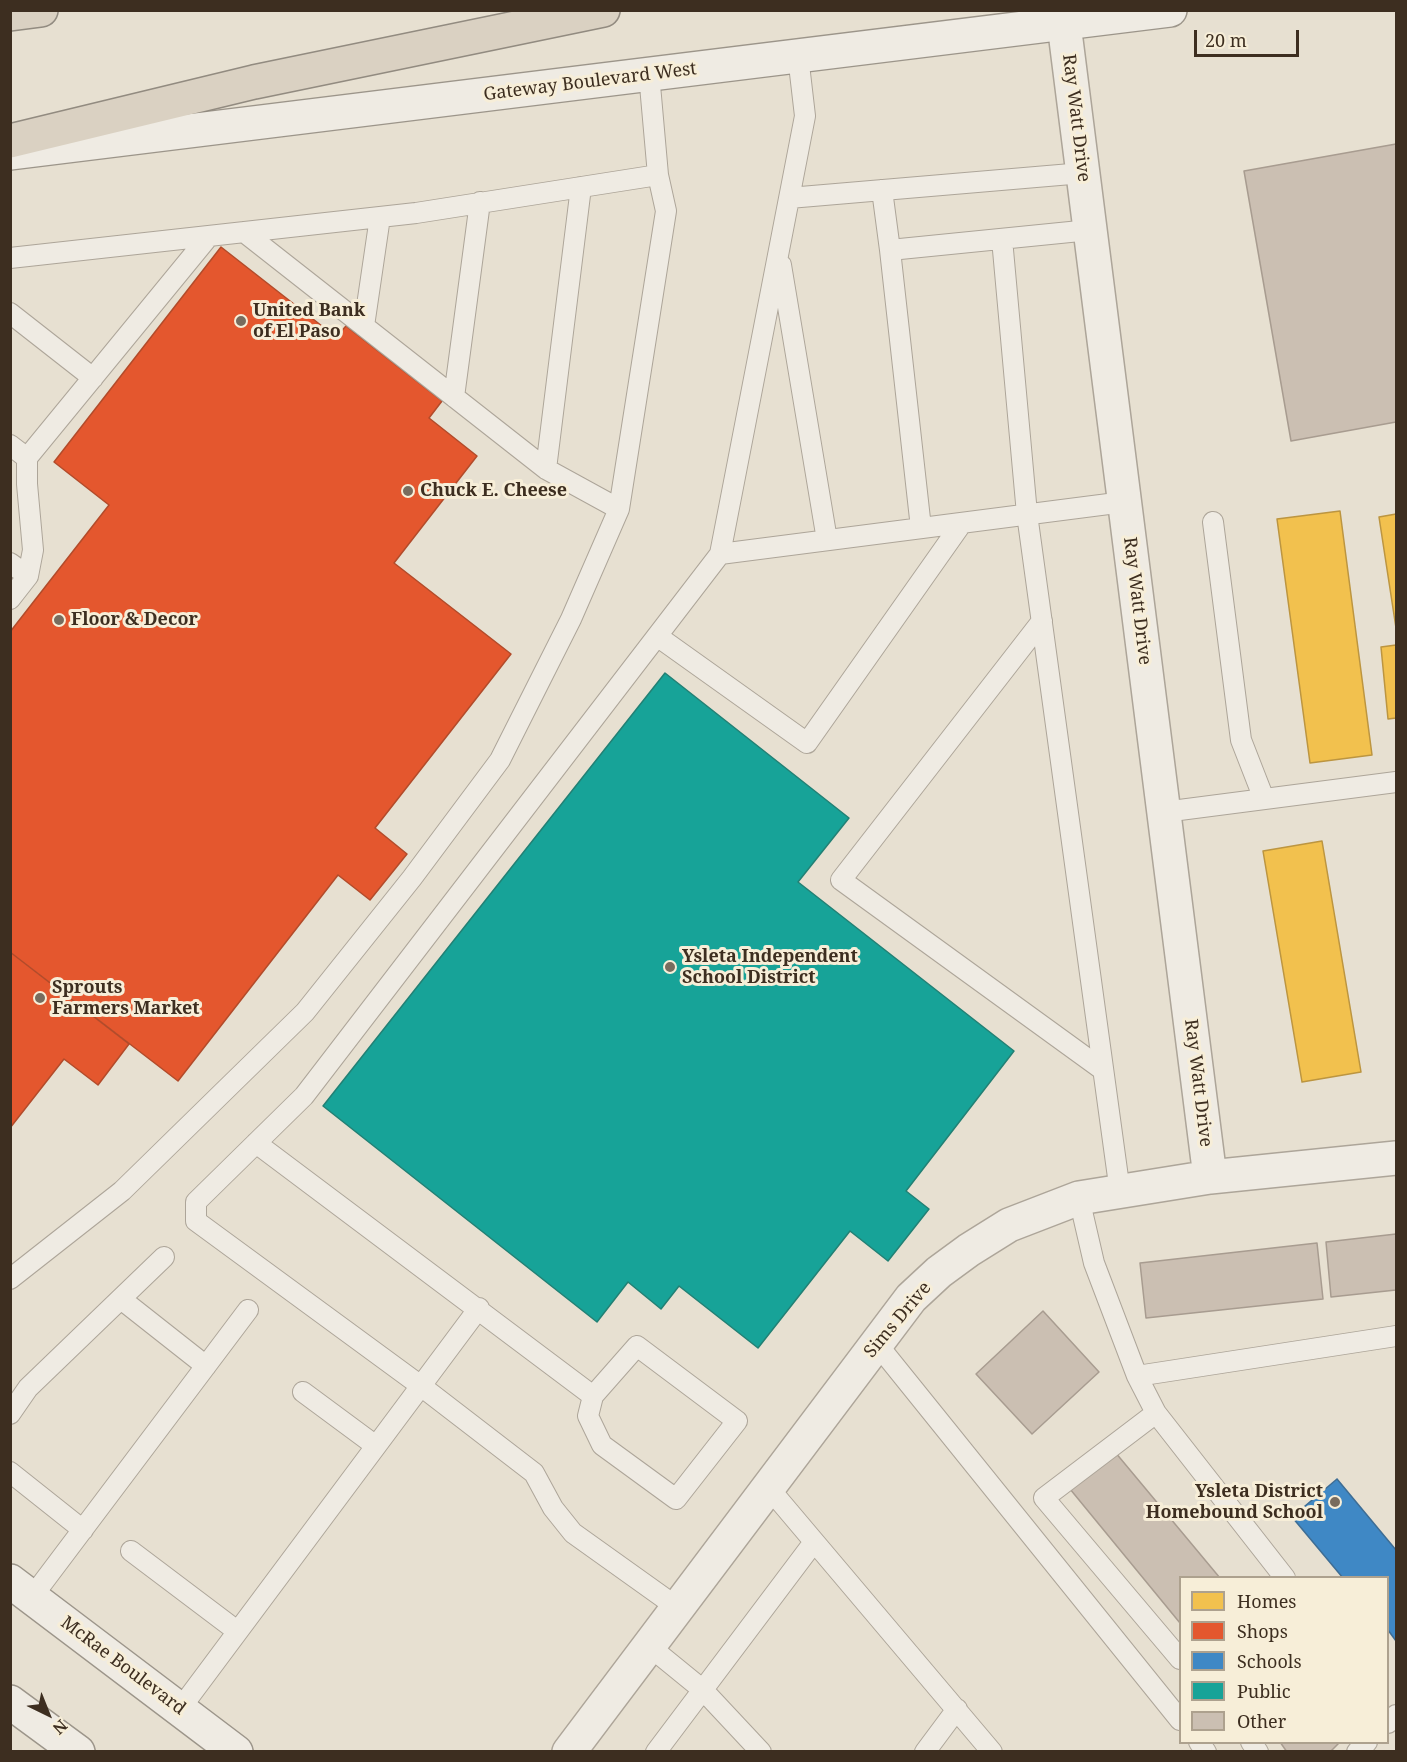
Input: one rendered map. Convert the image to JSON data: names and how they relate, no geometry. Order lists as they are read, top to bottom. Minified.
{"streets":{"street":["Gateway Boulevard West","Ray Watt Drive","Sims Drive","McRae Boulevard"]},"crossings":[["Gateway Boulevard West","Ray Watt Drive"],["Ray Watt Drive","Sims Drive"]],"places":["United Bank of El Paso","Chuck E. Cheese","Floor & Decor","Ysleta Independent School District","Sprouts Farmers Market","Ysleta District Homebound School"],"legend":["Homes","Shops","Schools","Public","Other"],"scale_bar":"20 m","north":"bottom right"}
